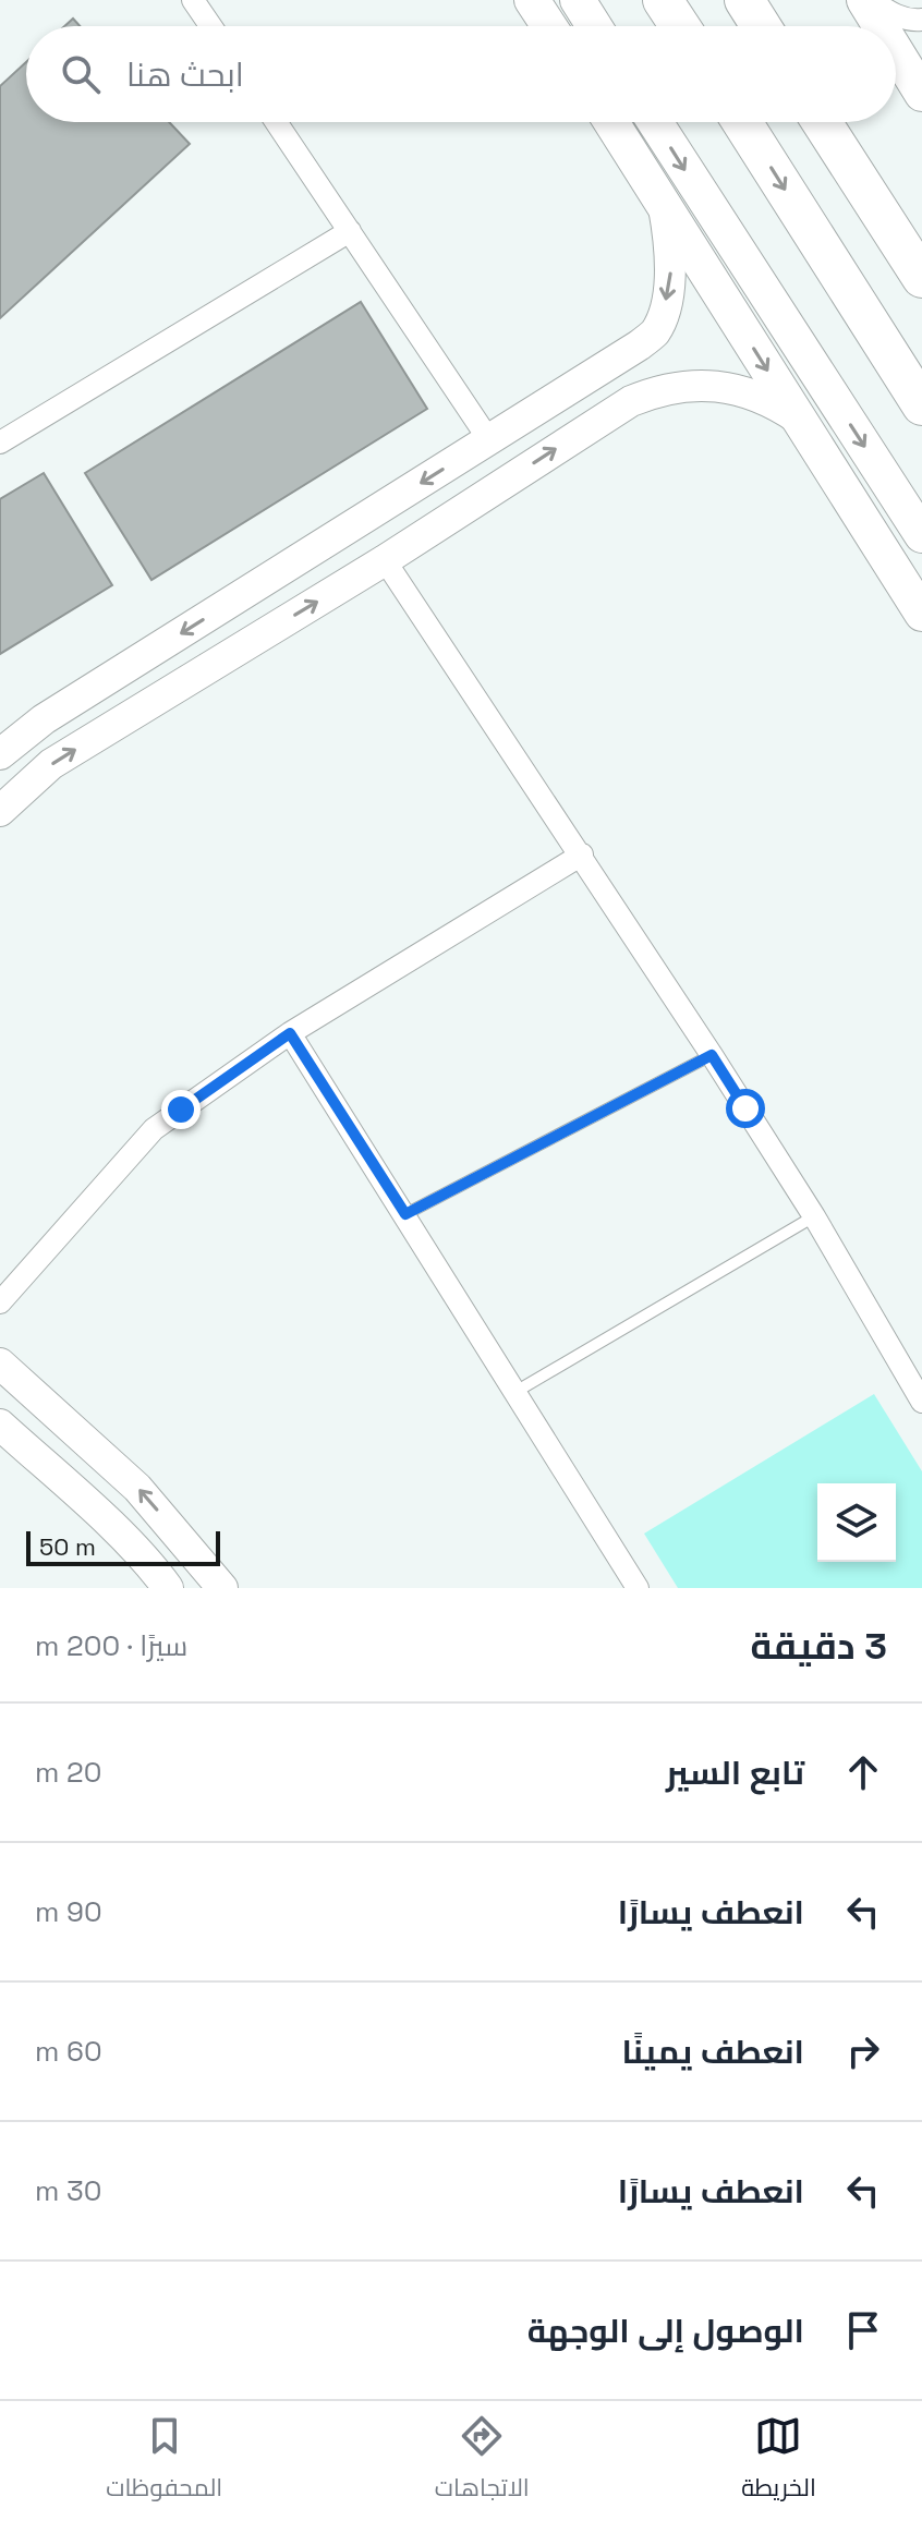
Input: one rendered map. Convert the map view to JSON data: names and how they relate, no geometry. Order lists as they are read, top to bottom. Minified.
{"scale_bar":"50 m","page":{"search":"ابحث هنا","scale":"50 m","heading":["3 دقيقة","سيرًا · 200 m"],"list":[["تابع السير","20 m"],["انعطف يسارًا","90 m"],["انعطف يمينًا","60 m"],["انعطف يسارًا","30 m"],"الوصول إلى الوجهة"],"nav":["الخريطة","الاتجاهات","المحفوظات"]}}
